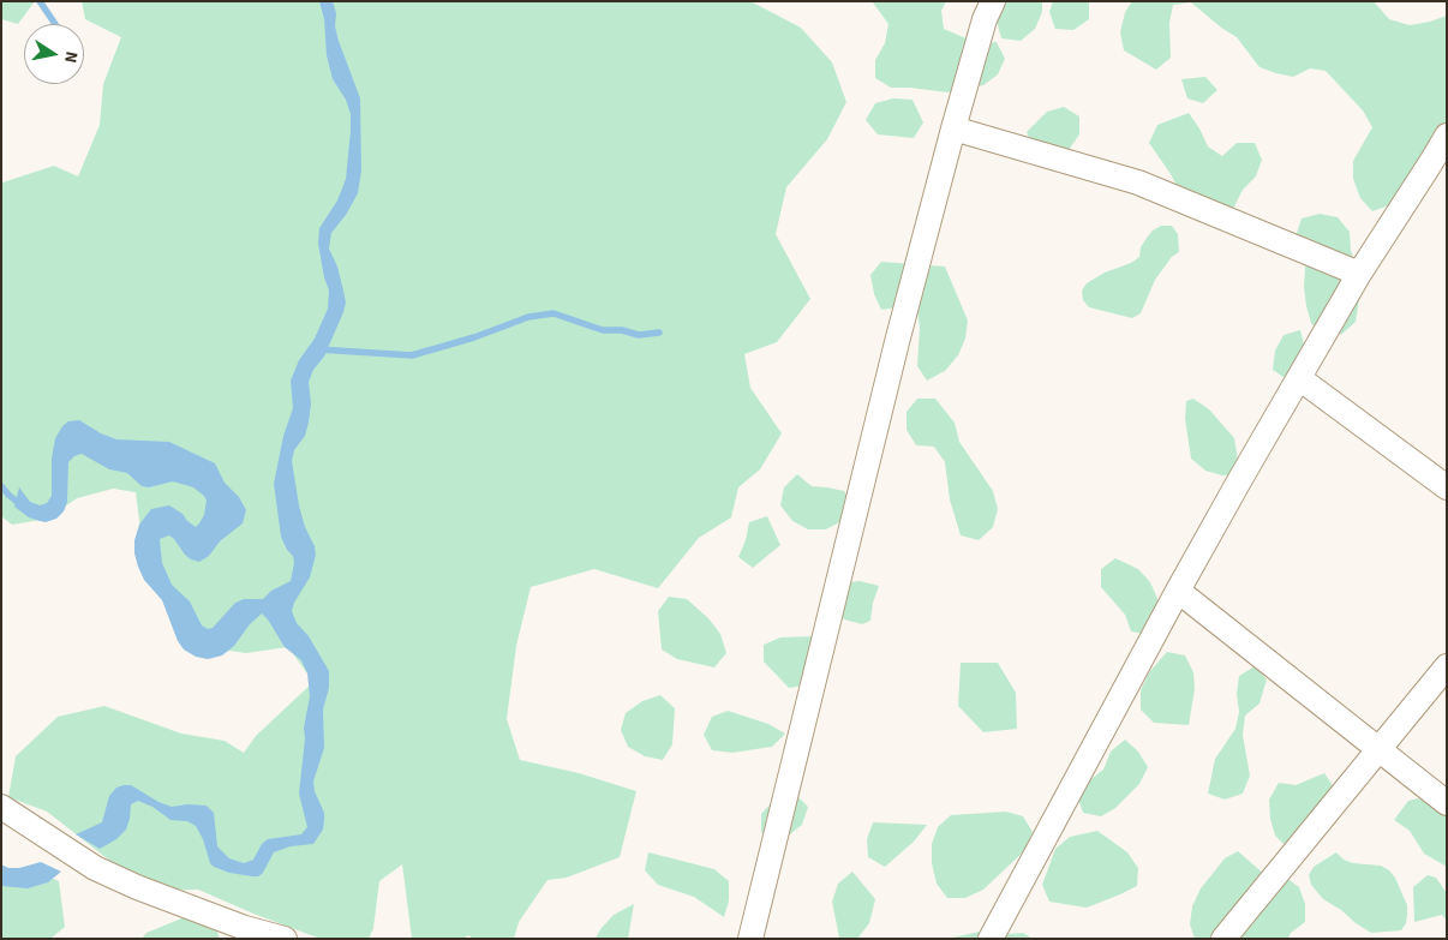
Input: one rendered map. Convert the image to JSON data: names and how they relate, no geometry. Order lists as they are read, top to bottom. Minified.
{"north":"right"}
